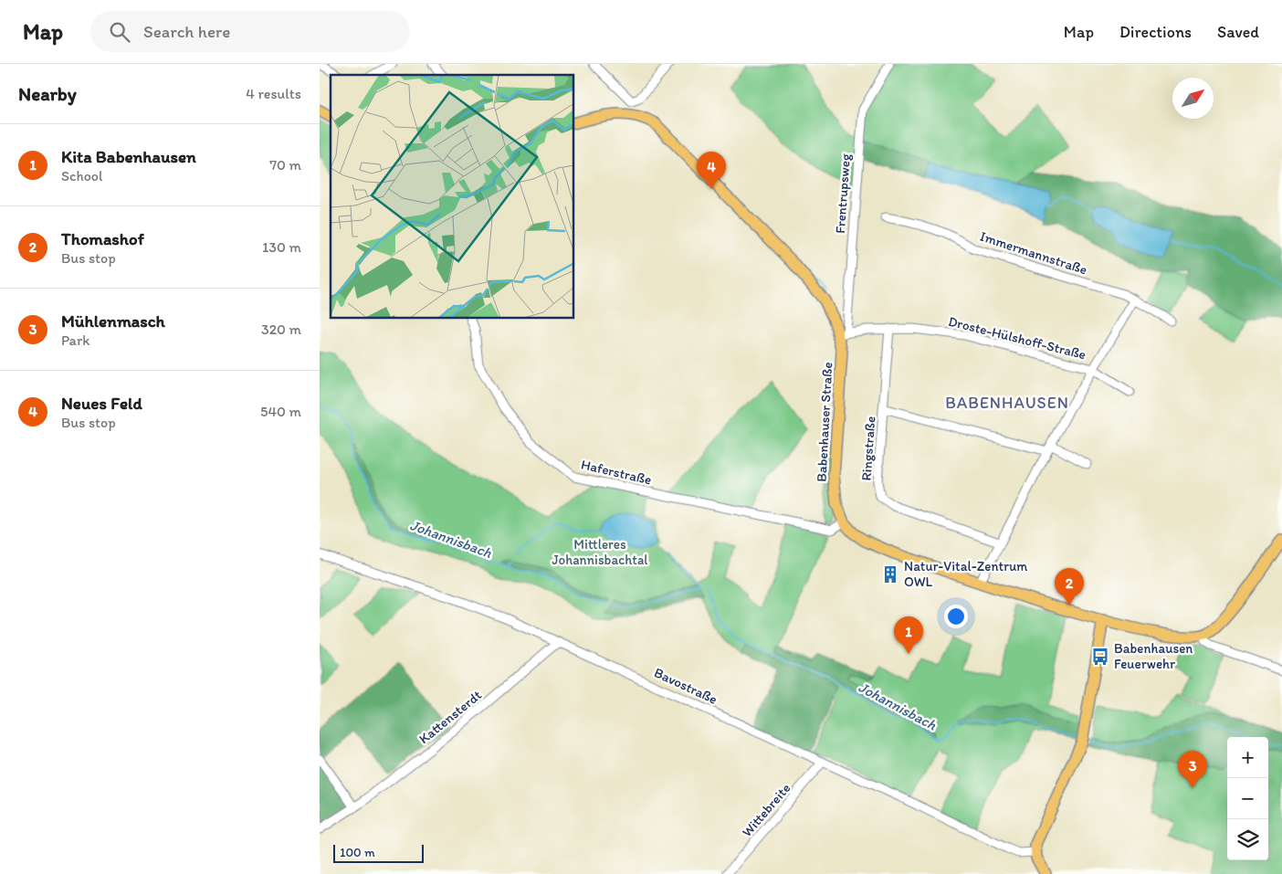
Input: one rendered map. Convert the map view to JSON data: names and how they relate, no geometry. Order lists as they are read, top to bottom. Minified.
{"streets":{"main road":["Babenhauser Straße"],"street":["Frentrupsweg","Immermannstraße","Droste-Hülshoff-Straße","Ringstraße","Haferstraße","Bavostraße","Kattensterdt","Wittebreite"]},"crossings":[["Frentrupsweg","Droste-Hülshoff-Straße"],["Frentrupsweg","Babenhauser Straße"],["Droste-Hülshoff-Straße","Babenhauser Straße"],["Droste-Hülshoff-Straße","Ringstraße"],["Babenhauser Straße","Haferstraße"],["Bavostraße","Kattensterdt"],["Bavostraße","Wittebreite"]],"districts":["BABENHAUSEN"],"water":["Johannisbach"],"parks":["Mittleres Johannisbachtal"],"places":{"building":["Natur-Vital-Zentrum OWL"],"bus stop":["Babenhausen Feuerwehr"]},"scale_bar":"100 m","north":"top right","page":{"header":"Map","search":"Search here","nav":["Map","Directions","Saved"],"heading":["Nearby","4 results"],"list":[{"mark":"1","name":"Kita Babenhausen","note":"School","value":"70 m"},{"mark":"2","name":"Thomashof","note":"Bus stop","value":"130 m"},{"mark":"3","name":"Mühlenmasch","note":"Park","value":"320 m"},{"mark":"4","name":"Neues Feld","note":"Bus stop","value":"540 m"}],"pins":["4","2","1","3"],"map_buttons":["+","−"],"scale":"100 m"}}
